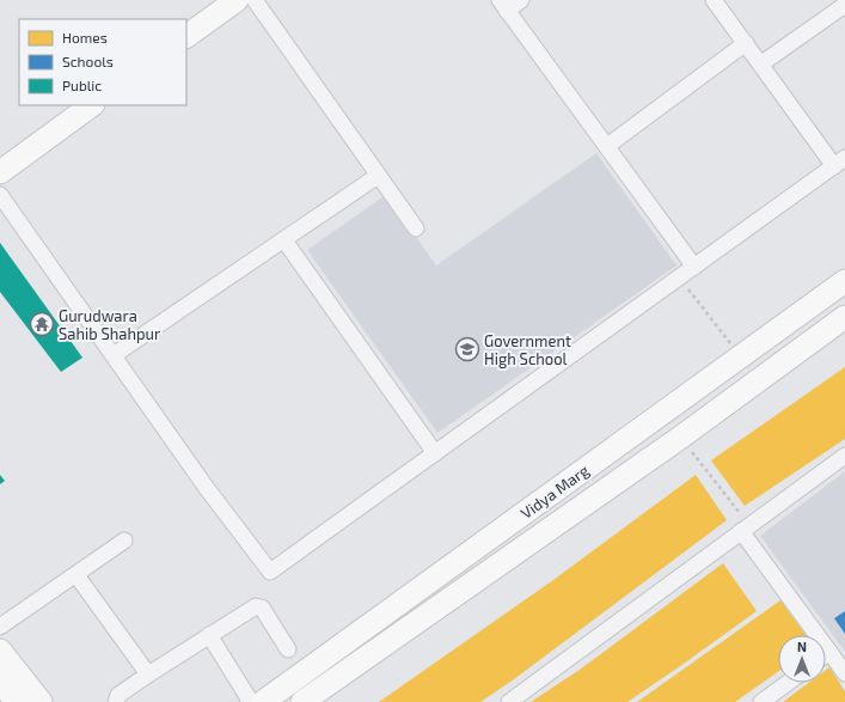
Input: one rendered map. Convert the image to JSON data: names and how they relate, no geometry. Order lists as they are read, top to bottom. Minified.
{"streets":{"main road":["Vidya Marg"]},"places":{"temple":["Gurudwara Sahib Shahpur"],"school or university":["Government High School"]},"legend":["Homes","Schools","Public"],"north":"top"}
